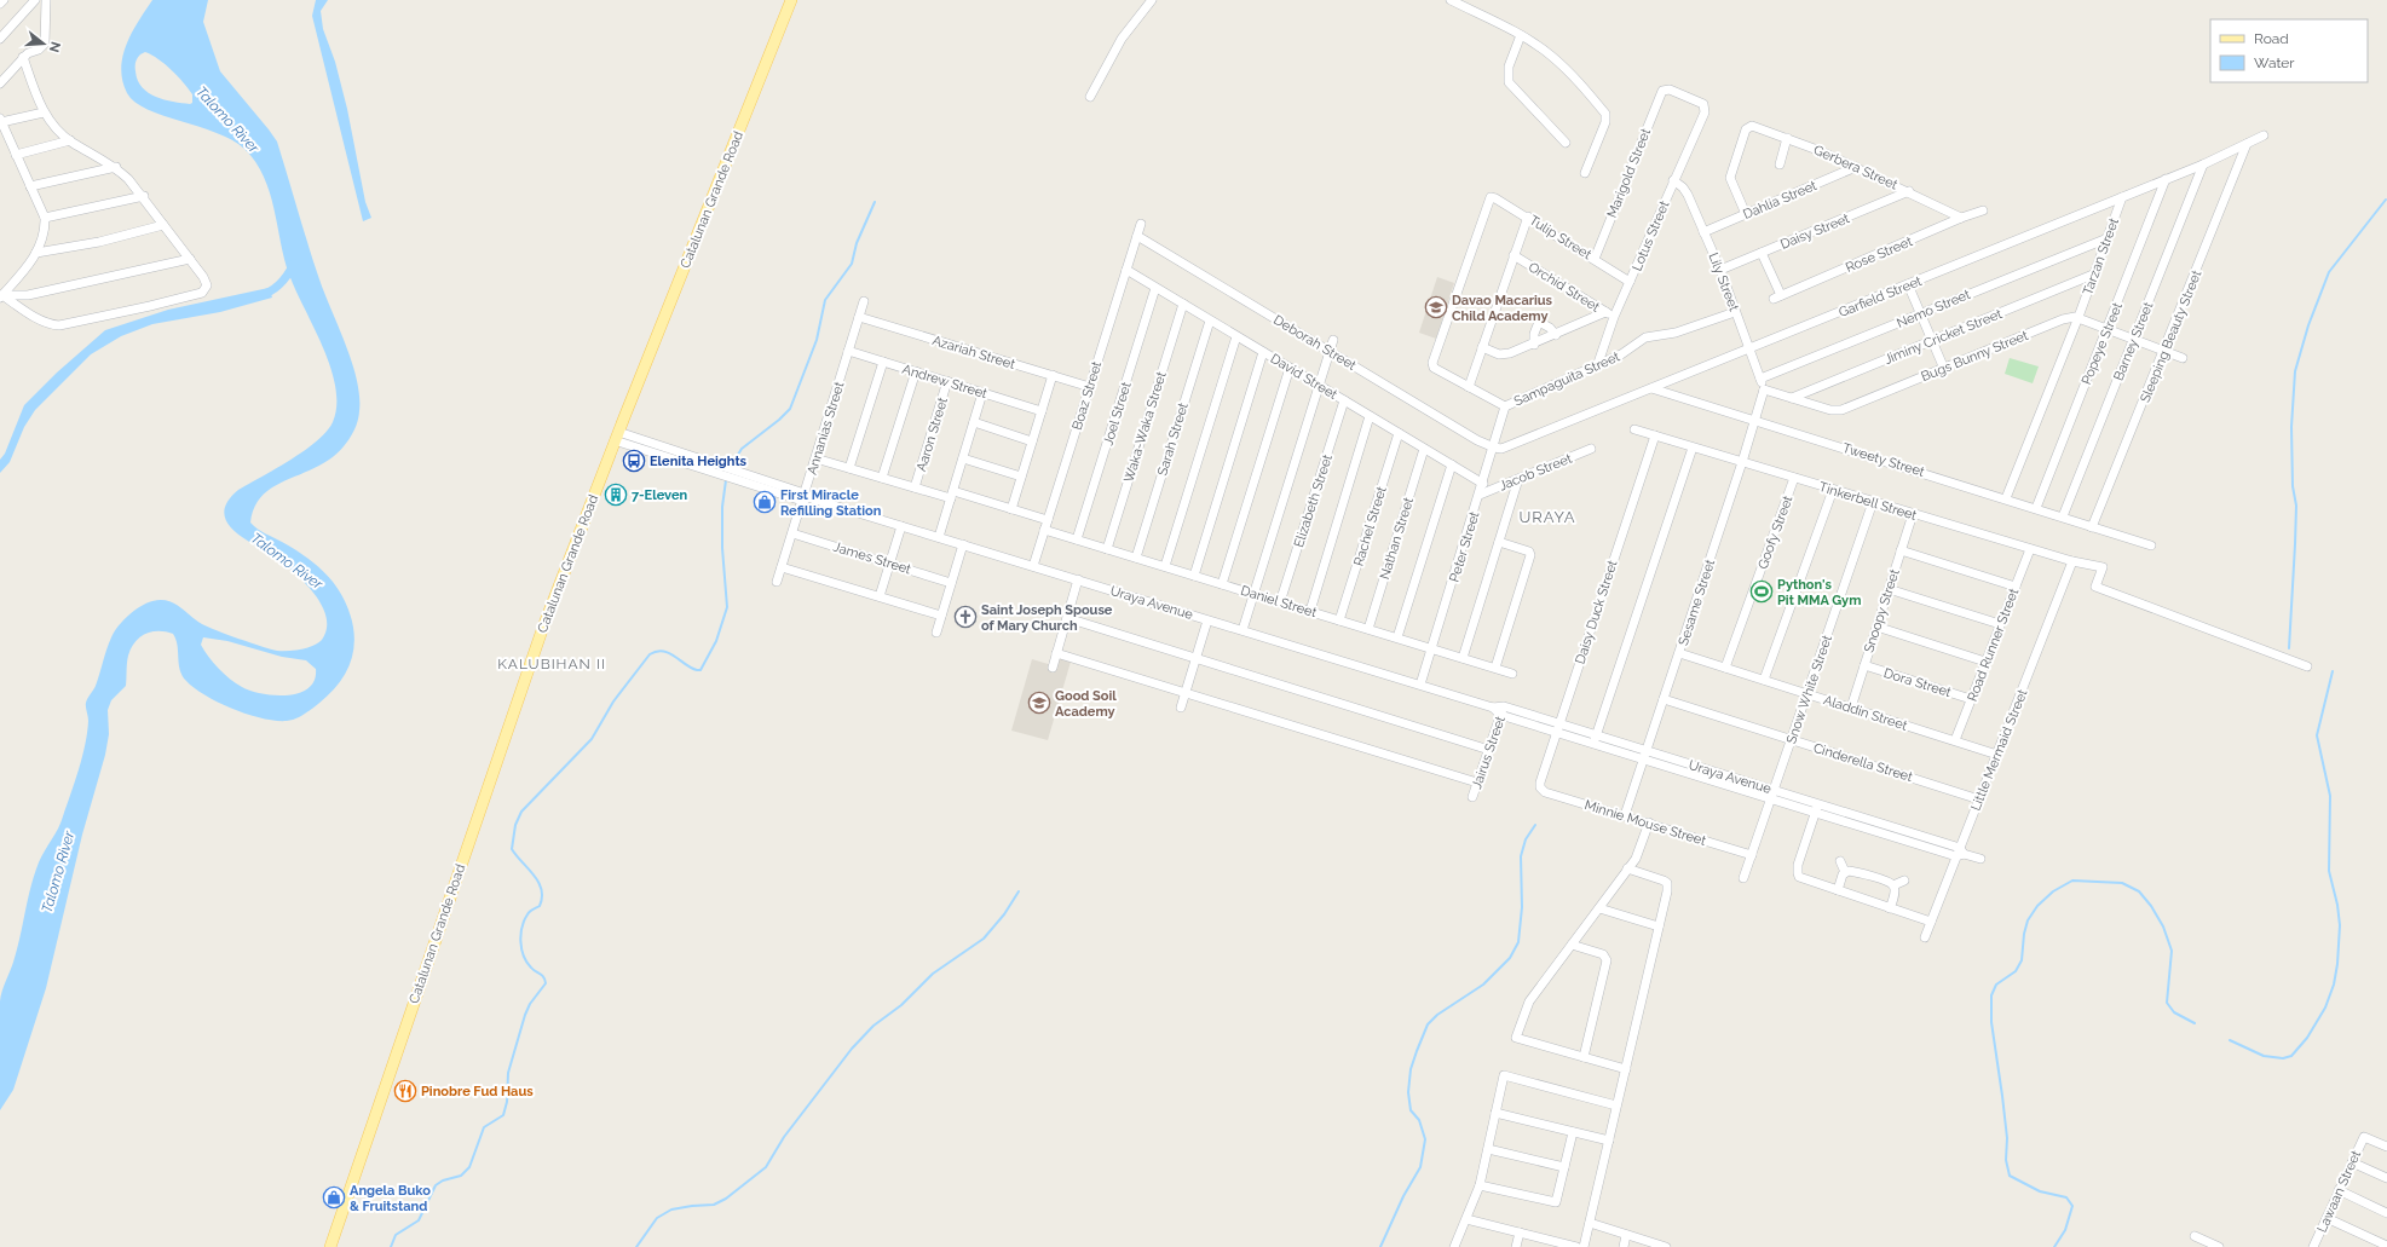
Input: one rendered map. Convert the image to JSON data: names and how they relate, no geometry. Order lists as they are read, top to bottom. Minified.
{"streets":{"main road":["Catalunan Grande Road"],"street":["Gerbera Street","Marigold Street","Dahlia Street","Daisy Street","Lotus Street","Tulip Street","Rose Street","Tarzan Street","Lily Street","Orchid Street","Garfield Street","Nemo Street","Jiminy Cricket Street","Sleeping Beauty Street","Barney Street","Deborah Street","Popeye Street","Azariah Street","Bugs Bunny Street","David Street","Sampaguita Street","Andrew Street","Boaz Street","Joel Street","Waka-Waka Street","Annanias Street","Aaron Street","Sarah Street","Tweety Street","Jacob Street","Elizabeth Street","Tinkerbell Street","Rachel Street","Goofy Street","Nathan Street","Peter Street","James Street","Daniel Street","Uraya Avenue","Sesame Street","Snoopy Street","Daisy Duck Street","Road Runner Street","Dora Street","Snow White Street","Aladdin Street","Little Mermaid Street","Jairus Street","Cinderella Street","Minnie Mouse Street","Lawaan Street"]},"crossings":[["Gerbera Street","Dahlia Street"],["Gerbera Street","Daisy Street"],["Gerbera Street","Rose Street"],["Marigold Street","Lotus Street"],["Marigold Street","Tulip Street"],["Catalunan Grande Road","Uraya Avenue"],["Dahlia Street","Lily Street"],["Daisy Street","Rose Street"],["Daisy Street","Lily Street"],["Lotus Street","Tulip Street"],["Lotus Street","Lily Street"],["Lotus Street","Orchid Street"],["Lotus Street","Sampaguita Street"],["Tarzan Street","Garfield Street"],["Tarzan Street","Nemo Street"],["Tarzan Street","Jiminy Cricket Street"],["Tarzan Street","Bugs Bunny Street"],["Lily Street","Garfield Street"],["Lily Street","Nemo Street"],["Lily Street","Bugs Bunny Street"],["Lily Street","Sampaguita Street"],["Lily Street","Sesame Street"],["Garfield Street","Sleeping Beauty Street"],["Garfield Street","Barney Street"],["Garfield Street","Deborah Street"],["Garfield Street","Popeye Street"],["Garfield Street","Tweety Street"],["Garfield Street","Peter Street"],["Jiminy Cricket Street","Bugs Bunny Street"],["Sleeping Beauty Street","Tweety Street"],["Barney Street","Tweety Street"],["Deborah Street","Boaz Street"],["Deborah Street","Peter Street"],["Popeye Street","Tweety Street"],["Azariah Street","Boaz Street"],["Azariah Street","Annanias Street"],["Bugs Bunny Street","Sesame Street"],["David Street","Boaz Street"],["David Street","Joel Street"],["David Street","Waka-Waka Street"],["David Street","Sarah Street"],["David Street","Elizabeth Street"],["David Street","Rachel Street"],["David Street","Nathan Street"],["David Street","Peter Street"],["Sampaguita Street","Peter Street"],["Andrew Street","Annanias Street"],["Andrew Street","Aaron Street"],["Boaz Street","Daniel Street"],["Boaz Street","Uraya Avenue"],["Joel Street","Daniel Street"],["Waka-Waka Street","Daniel Street"],["Annanias Street","James Street"],["Annanias Street","Uraya Avenue"],["Sarah Street","Daniel Street"],["Tweety Street","Sesame Street"],["Jacob Street","Peter Street"],["Elizabeth Street","Daniel Street"],["Tinkerbell Street","Goofy Street"],["Tinkerbell Street","Sesame Street"],["Tinkerbell Street","Snoopy Street"],["Tinkerbell Street","Daisy Duck Street"],["Tinkerbell Street","Road Runner Street"],["Tinkerbell Street","Snow White Street"],["Tinkerbell Street","Little Mermaid Street"],["Rachel Street","Daniel Street"],["Goofy Street","Aladdin Street"],["Nathan Street","Daniel Street"],["Peter Street","Daniel Street"],["Peter Street","Uraya Avenue"],["Uraya Avenue","Sesame Street"],["Uraya Avenue","Daisy Duck Street"],["Uraya Avenue","Snow White Street"],["Uraya Avenue","Little Mermaid Street"],["Uraya Avenue","Jairus Street"],["Sesame Street","Aladdin Street"],["Sesame Street","Cinderella Street"],["Sesame Street","Minnie Mouse Street"],["Snoopy Street","Dora Street"],["Snoopy Street","Aladdin Street"],["Daisy Duck Street","Minnie Mouse Street"],["Road Runner Street","Dora Street"],["Road Runner Street","Aladdin Street"],["Snow White Street","Aladdin Street"],["Snow White Street","Cinderella Street"],["Snow White Street","Minnie Mouse Street"],["Aladdin Street","Little Mermaid Street"],["Little Mermaid Street","Cinderella Street"]],"districts":["URAYA","KALUBIHAN II"],"water":["Talomo River"],"places":{"school or university":["Davao Macarius Child Academy","Good Soil Academy"],"bus stop":["Elenita Heights"],"building":["7-Eleven"],"shop":["First Miracle Refilling Station","Angela Buko & Fruitstand"],"sports":["Python's Pit MMA Gym"],"church":["Saint Joseph Spouse of Mary Church"],"restaurant":["Pinobre Fud Haus"]},"legend":["Road","Water"],"north":"right"}
